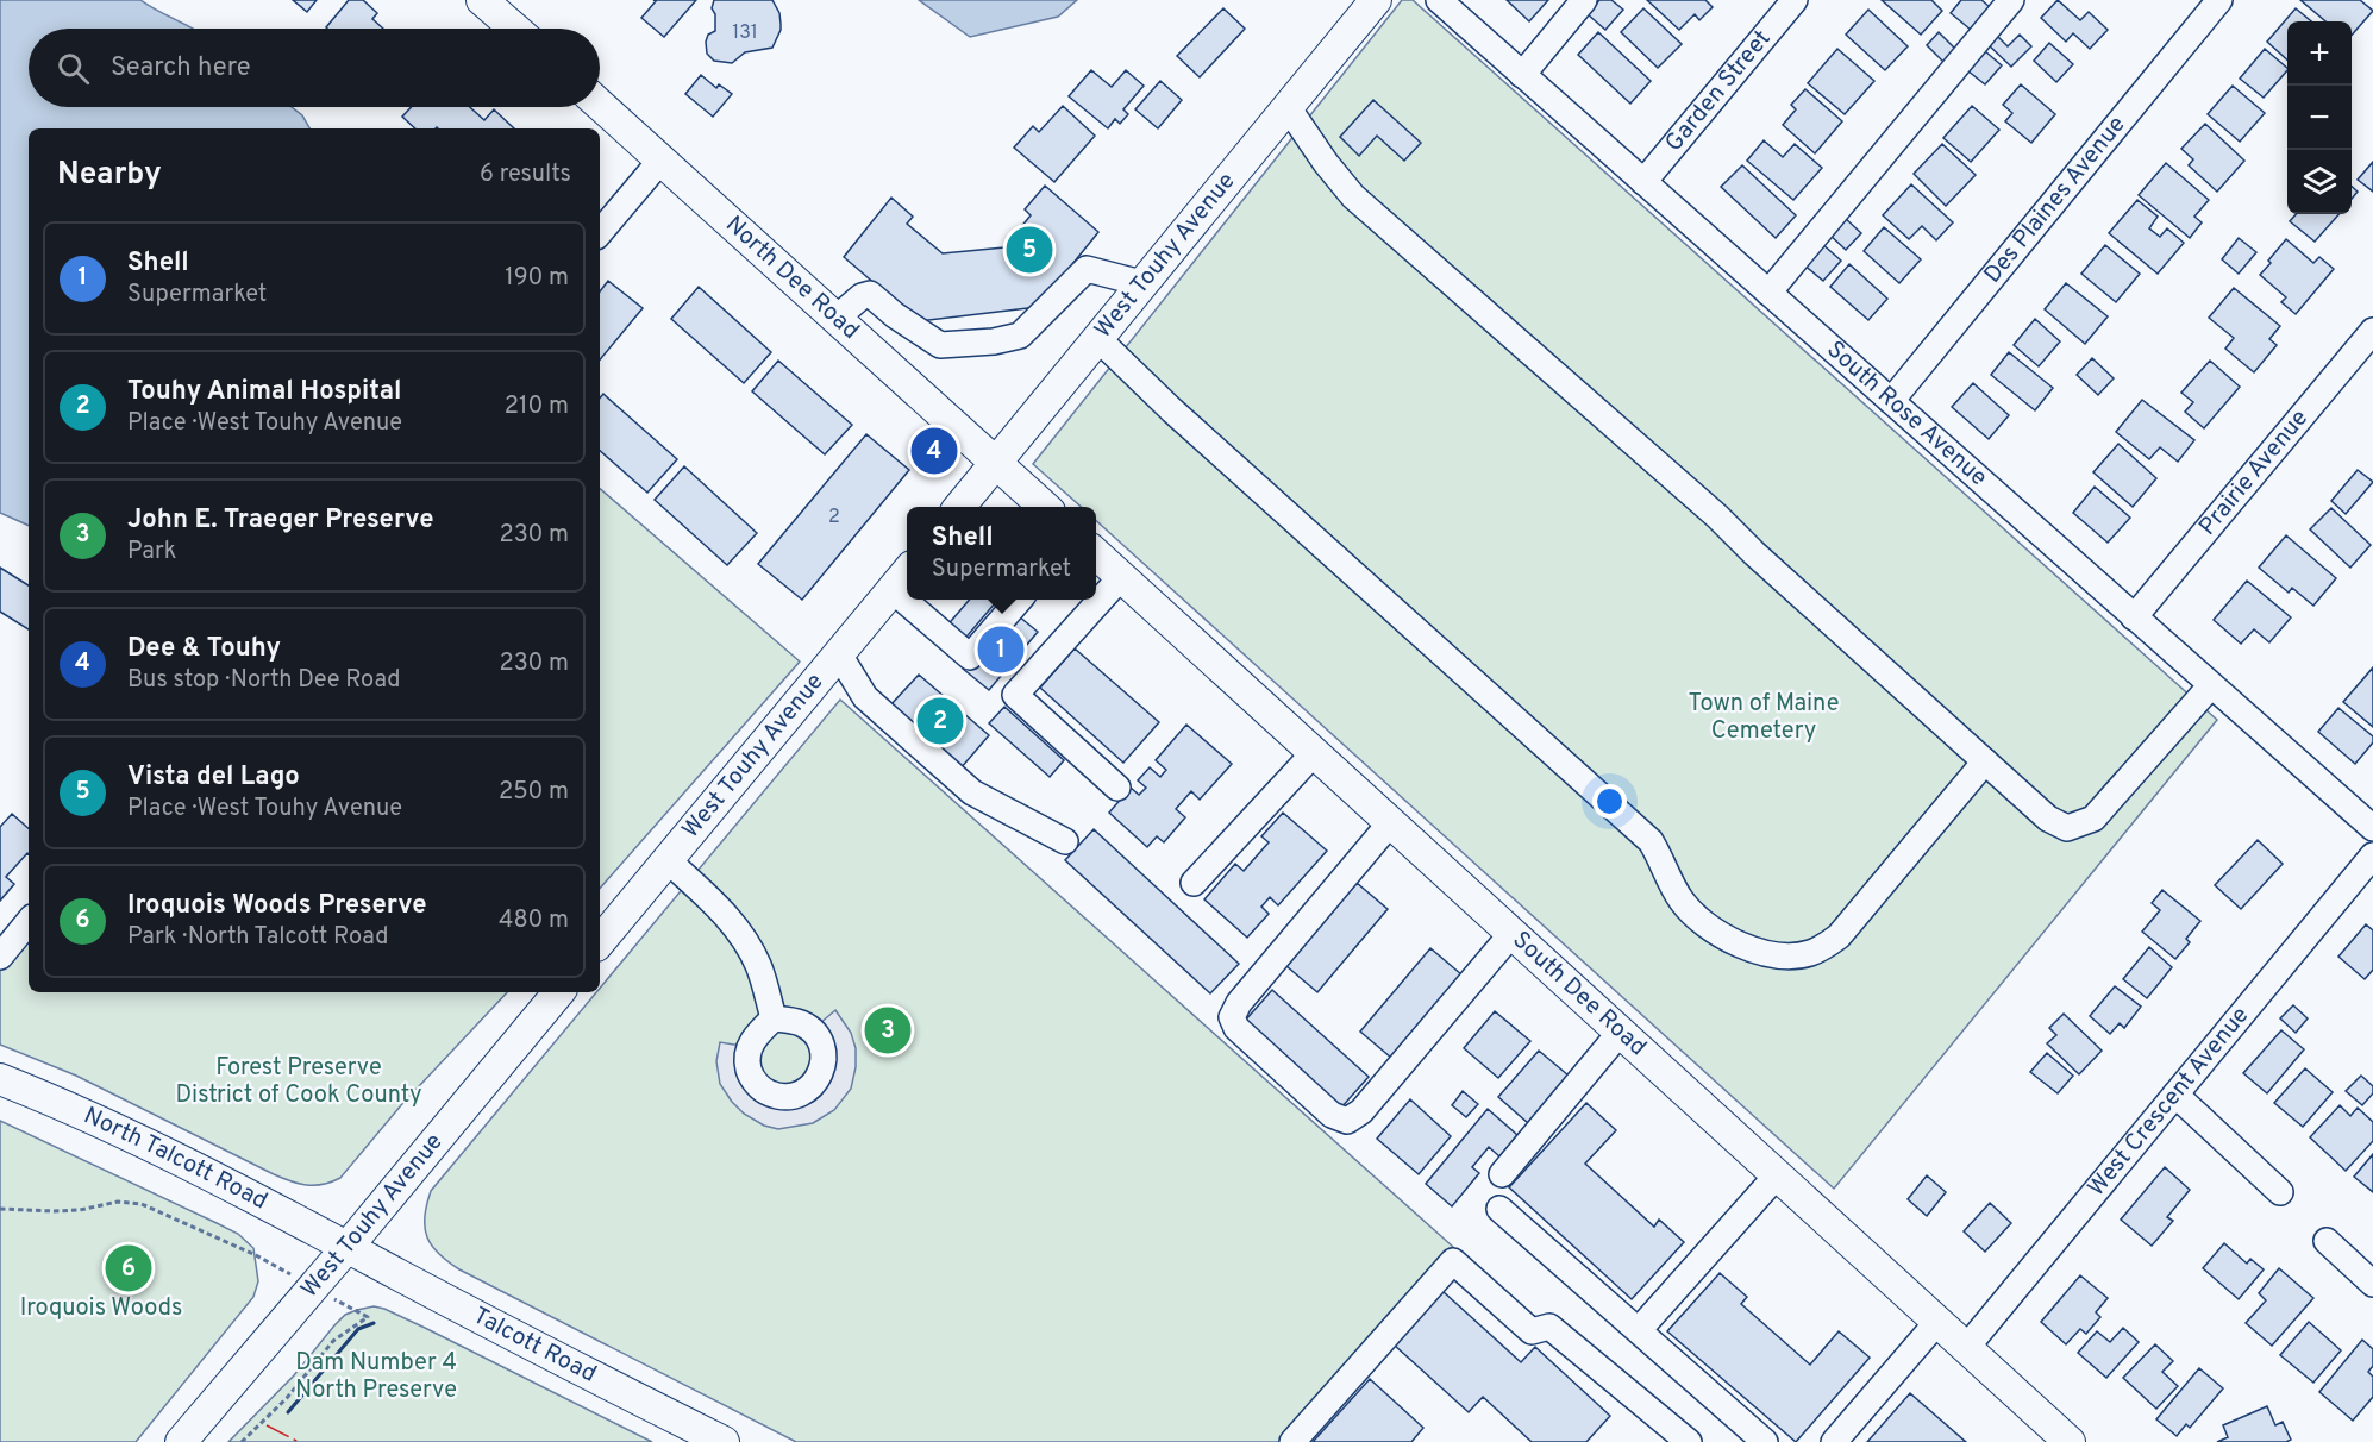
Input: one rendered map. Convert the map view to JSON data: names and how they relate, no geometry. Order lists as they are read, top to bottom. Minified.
{"streets":{"main road":["West Touhy Avenue","North Dee Road","South Dee Road","North Talcott Road","Talcott Road"],"street":["Garden Street","Des Plaines Avenue","South Rose Avenue","Prairie Avenue","West Crescent Avenue"]},"crossings":[["Garden Street","South Rose Avenue"],["Des Plaines Avenue","South Rose Avenue"],["West Touhy Avenue","North Dee Road"],["West Touhy Avenue","North Talcott Road"],["West Touhy Avenue","Talcott Road"],["South Rose Avenue","Prairie Avenue"],["South Dee Road","West Crescent Avenue"],["North Talcott Road","Talcott Road"]],"parks":["Town of Maine Cemetery","Forest Preserve District of Cook County","Iroquois Woods","Dam Number 4 North Preserve"],"house_numbers":["131","2"],"page":{"map_buttons":["+","−"],"search":"Search here","heading":["Nearby","6 results"],"list":[{"mark":"1","name":"Shell","note":"Supermarket","value":"190 m"},{"mark":"2","name":"Touhy Animal Hospital","note":"Place · West Touhy Avenue","value":"210 m"},{"mark":"3","name":"John E. Traeger Preserve","note":"Park","value":"230 m"},{"mark":"4","name":"Dee & Touhy","note":"Bus stop · North Dee Road","value":"230 m"},{"mark":"5","name":"Vista del Lago","note":"Place · West Touhy Avenue","value":"250 m"},{"mark":"6","name":"Iroquois Woods Preserve","note":"Park · North Talcott Road","value":"480 m"}],"pins":["5","4","1","2","3","6"],"popup":["Shell","Supermarket"]}}
